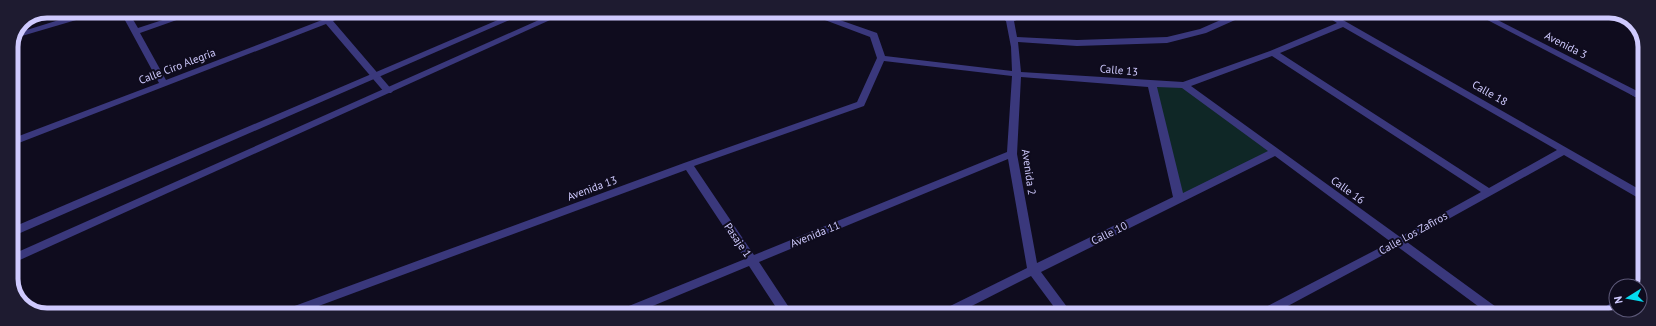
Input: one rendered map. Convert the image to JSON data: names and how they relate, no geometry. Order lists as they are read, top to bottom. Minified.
{"streets":{"street":["Avenida 3","Calle Ciro Alegría","Calle 13","Calle 18","Avenida 2","Avenida 13","Calle 16","Calle 10","Calle Los Zafiros","Avenida 11","Pasaje 1"]},"crossings":[["Calle 13","Calle 18"],["Calle 13","Avenida 2"],["Calle 13","Avenida 13"],["Calle 13","Calle 16"],["Calle 18","Calle Los Zafiros"],["Avenida 2","Calle 10"],["Avenida 2","Avenida 11"],["Avenida 13","Pasaje 1"],["Calle 16","Calle 10"],["Calle 16","Calle Los Zafiros"],["Avenida 11","Pasaje 1"]],"north":"left"}
